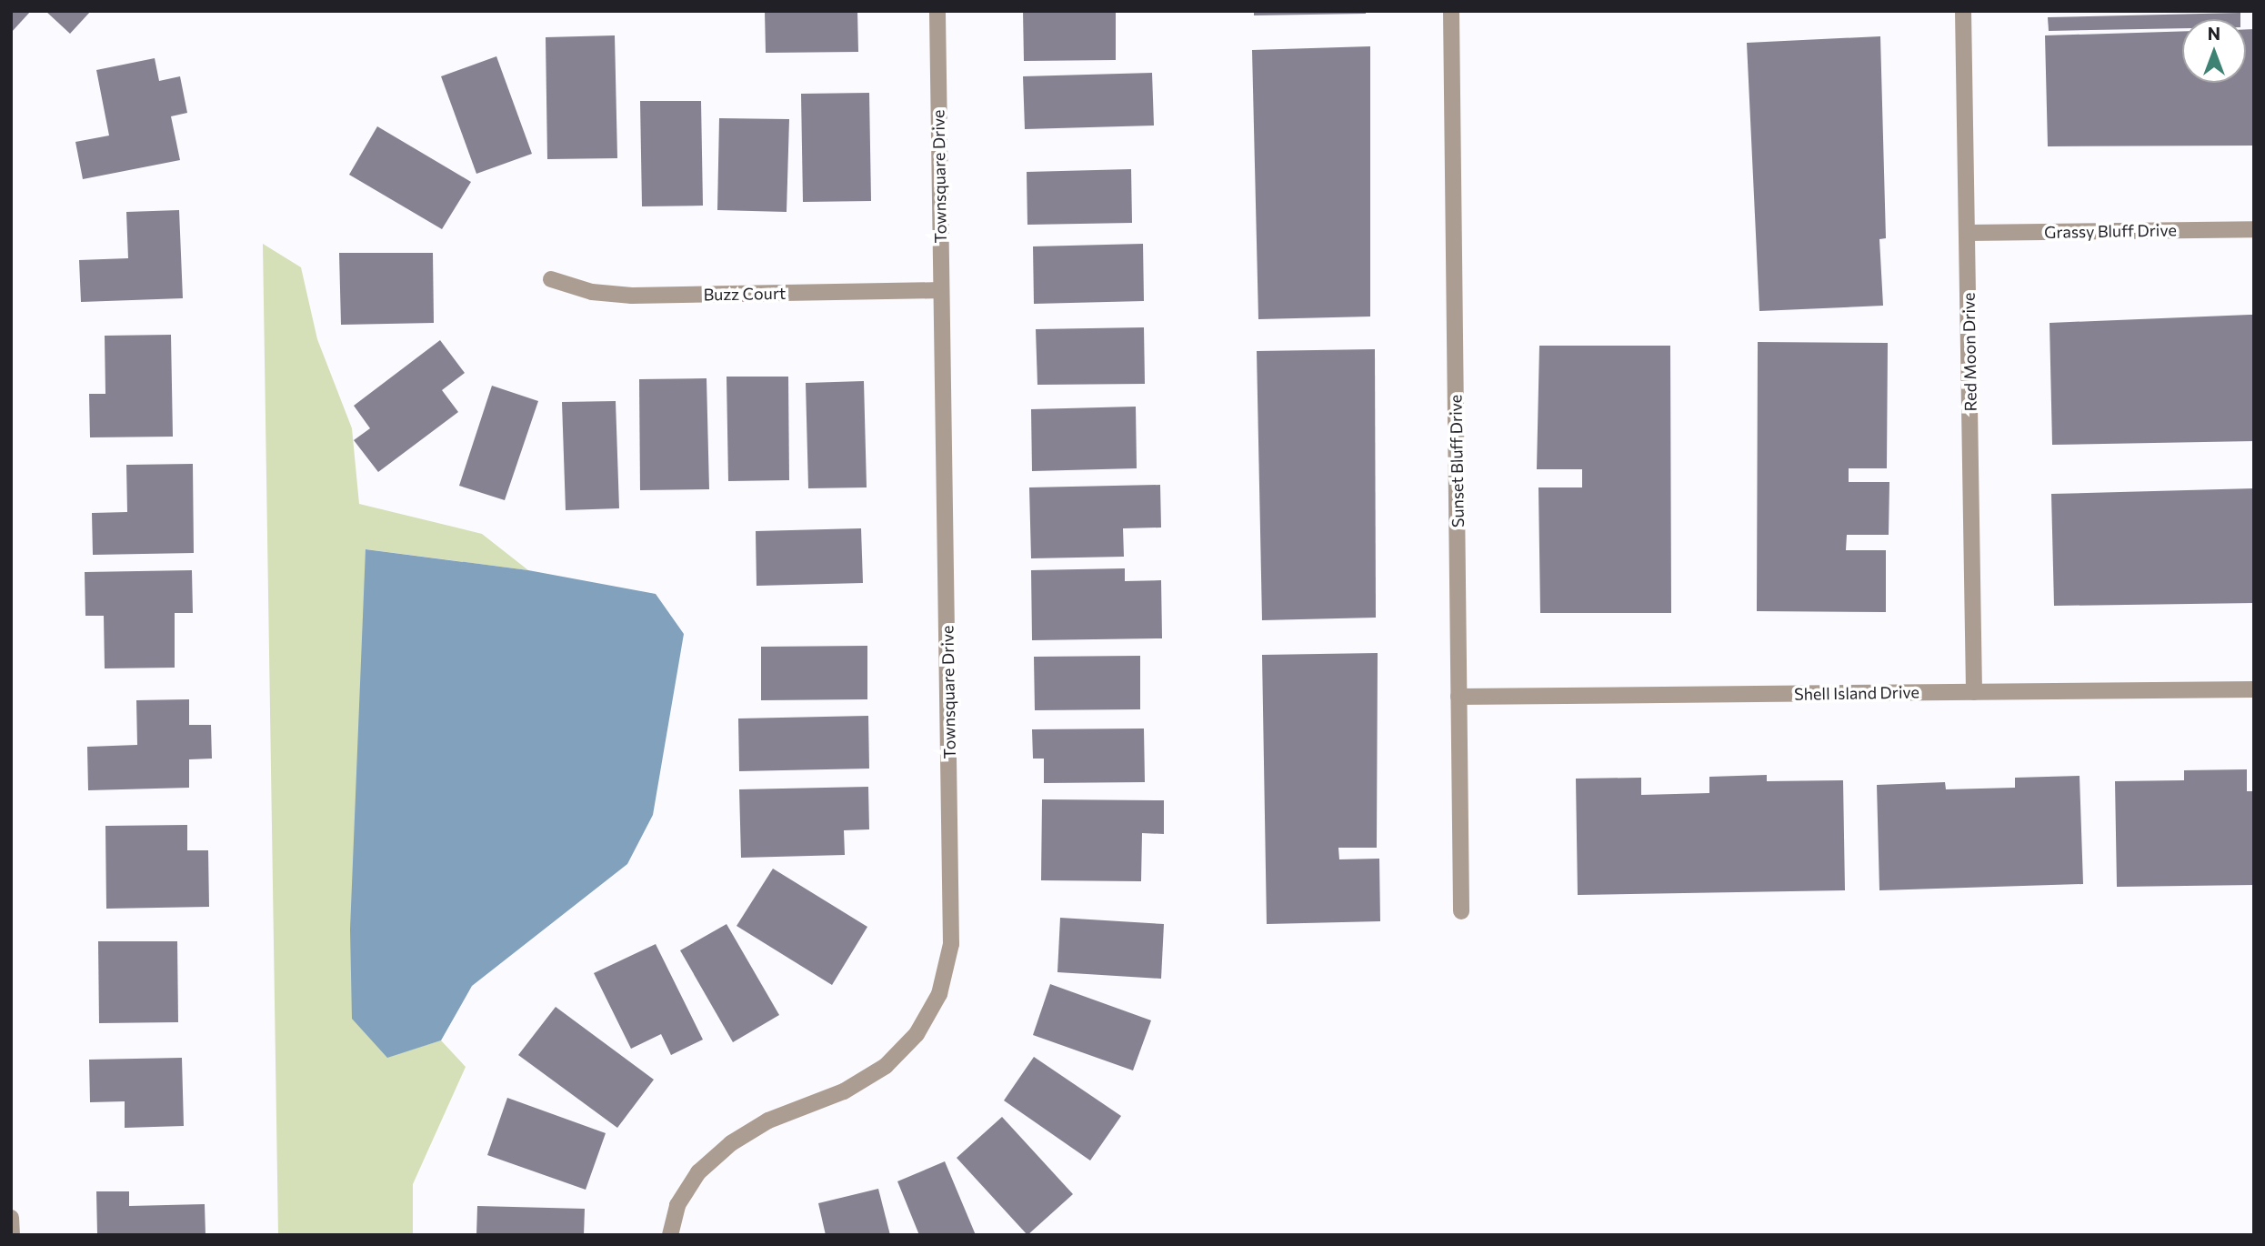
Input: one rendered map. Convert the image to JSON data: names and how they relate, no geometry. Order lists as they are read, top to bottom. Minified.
{"streets":{"street":["Townsquare Drive","Grassy Bluff Drive","Buzz Court","Red Moon Drive","Sunset Bluff Drive","Shell Island Drive"]},"crossings":[["Townsquare Drive","Buzz Court"],["Grassy Bluff Drive","Red Moon Drive"],["Red Moon Drive","Shell Island Drive"],["Sunset Bluff Drive","Shell Island Drive"]],"north":"top"}
